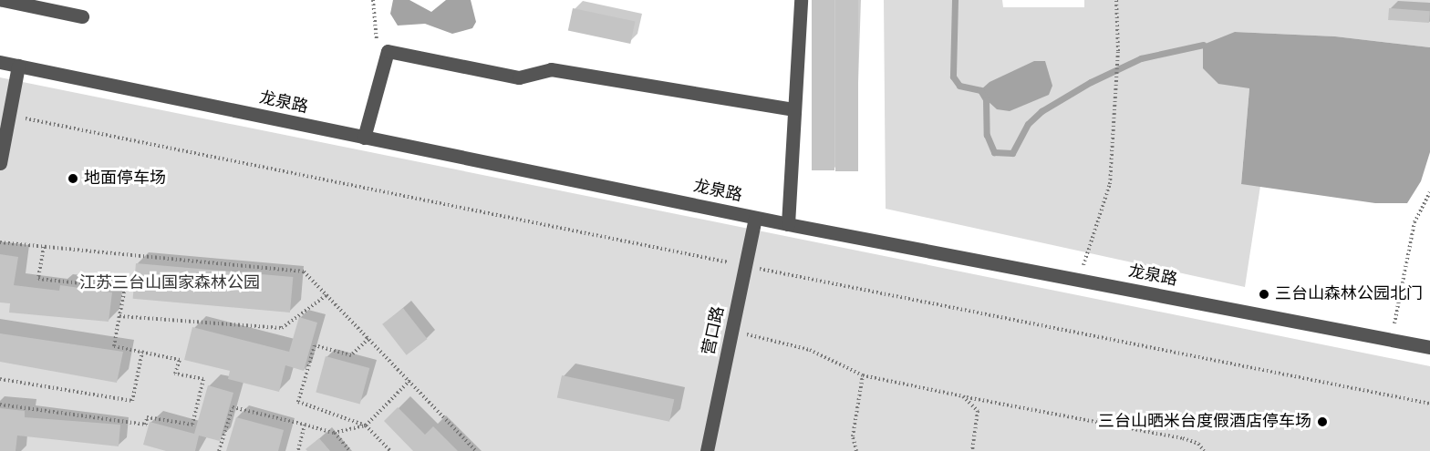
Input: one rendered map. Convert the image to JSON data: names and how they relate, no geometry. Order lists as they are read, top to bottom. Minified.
{"streets":{"street":["龙泉路","营口路"]},"crossings":[["龙泉路","营口路"]],"parks":["江苏三台山国家森林公园"],"places":["地面停车场","三台山森林公园北门","三台山晒米台度假酒店停车场"]}
